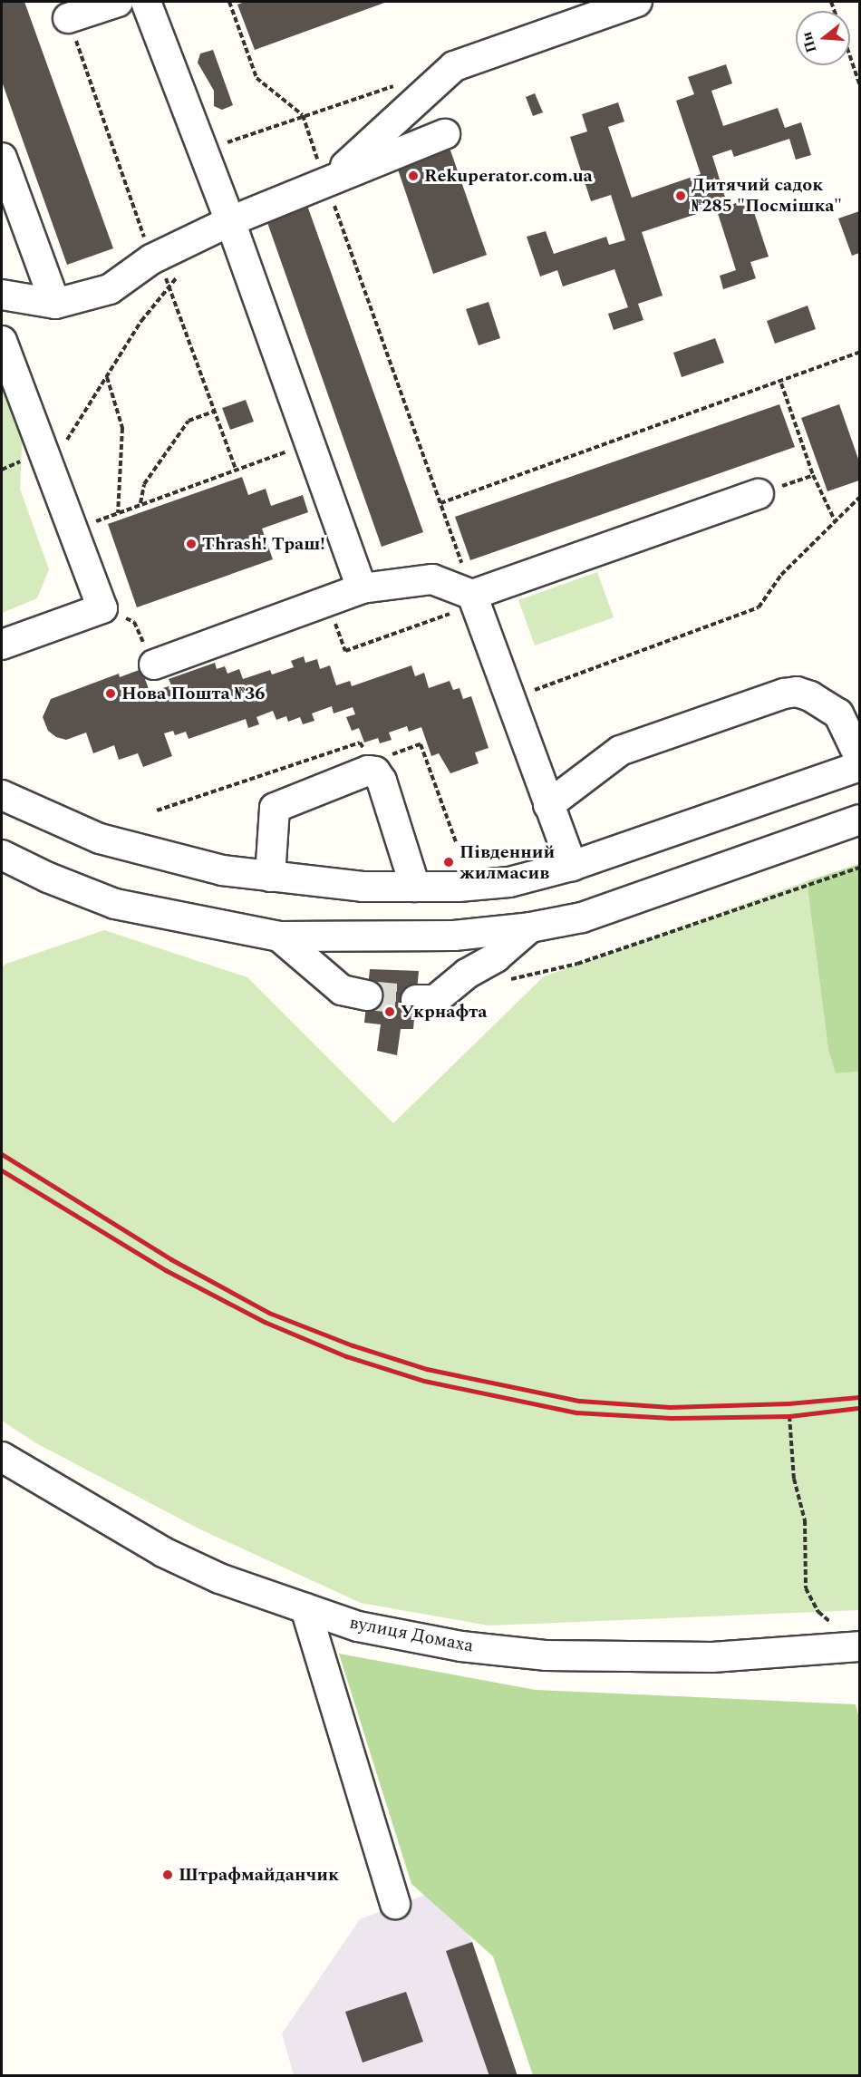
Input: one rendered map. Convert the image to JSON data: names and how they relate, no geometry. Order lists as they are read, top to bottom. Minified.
{"streets":{"street":["вулиця Домаха"]},"places":["Rekuperator.com.ua","Дитячий садок №285 \"Посмішка\"","Thrash! Траш!","Нова Пошта №36","Південний жилмасив","Укрнафта","Штрафмайданчик"],"north":"left"}
